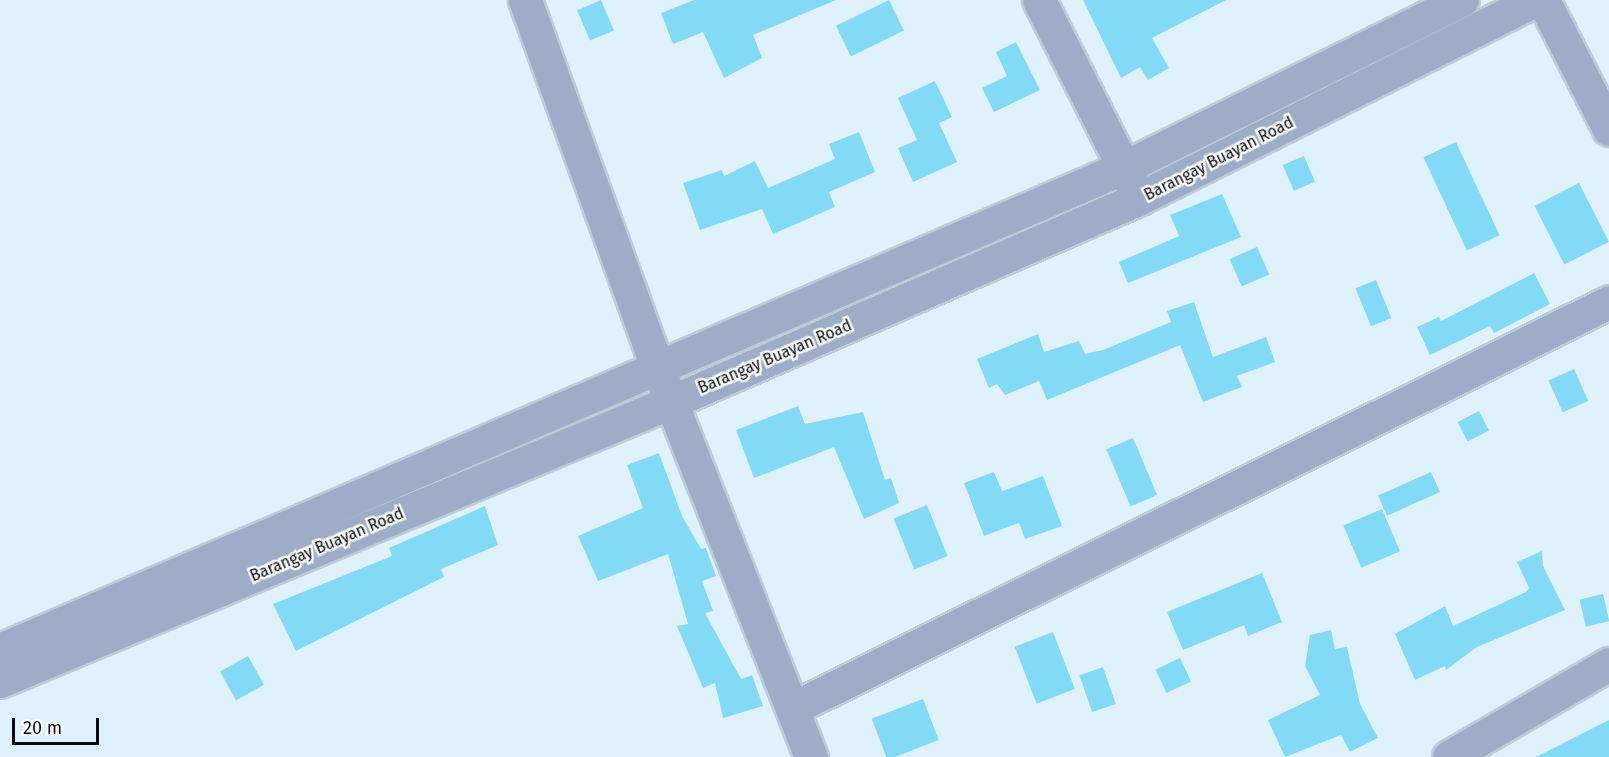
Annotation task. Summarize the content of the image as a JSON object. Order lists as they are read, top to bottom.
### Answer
{
  "streets": {
    "street": ["Barangay Buayan Road"]
  },
  "scale_bar": "20 m"
}
